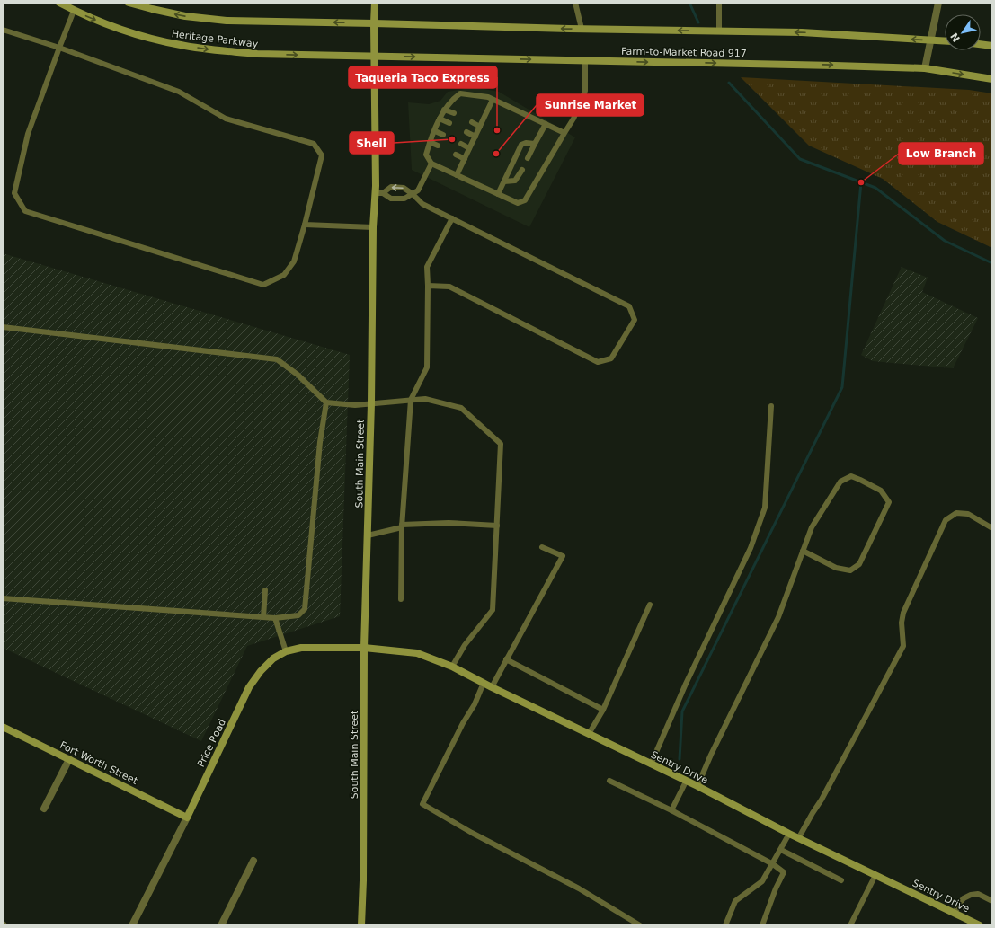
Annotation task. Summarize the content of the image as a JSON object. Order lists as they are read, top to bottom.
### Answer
{
  "streets": {
    "main road": [
      "Heritage Parkway",
      "Farm-to-Market Road 917",
      "South Main Street",
      "Price Road",
      "Fort Worth Street",
      "Sentry Drive"
    ]
  },
  "crossings": [
    ["Heritage Parkway", "Farm-to-Market Road 917"],
    ["Heritage Parkway", "South Main Street"],
    ["Farm-to-Market Road 917", "South Main Street"],
    ["South Main Street", "Price Road"],
    ["South Main Street", "Sentry Drive"],
    ["Price Road", "Fort Worth Street"],
    ["Price Road", "Sentry Drive"]
  ],
  "places": [
    "Taqueria Taco Express",
    "Shell",
    "Sunrise Market",
    "Low Branch"
  ],
  "north": "bottom left"
}
